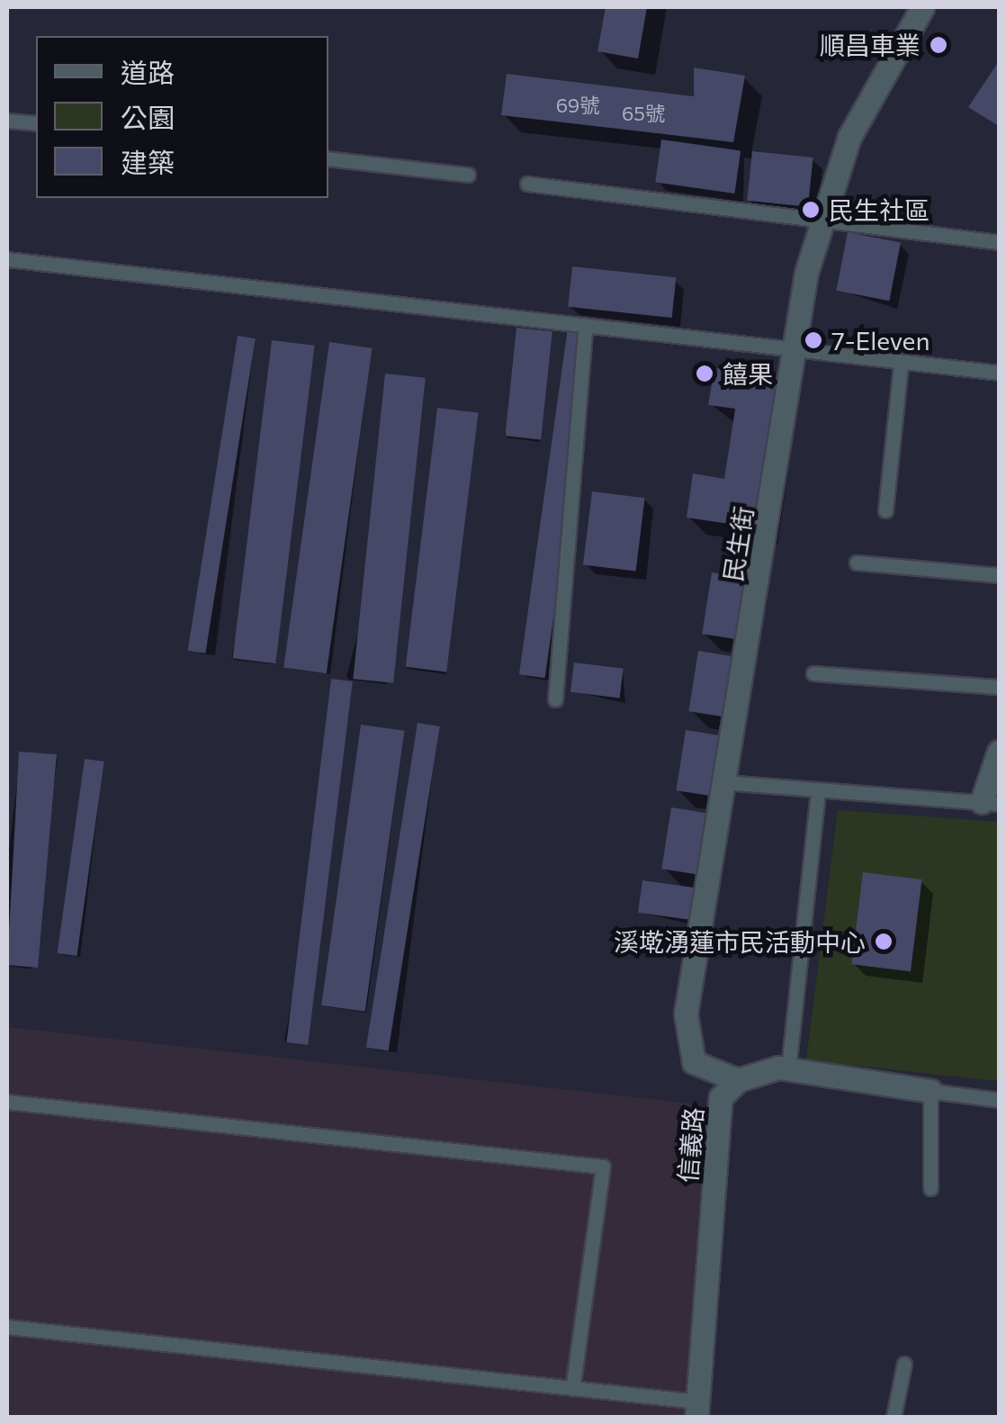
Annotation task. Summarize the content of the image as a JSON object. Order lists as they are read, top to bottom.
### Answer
{
  "streets": {
    "street": ["民生街", "信義路"]
  },
  "crossings": [
    ["民生街", "信義路"]
  ],
  "places": [
    "順昌車業",
    "民生社區",
    "7-Eleven",
    "饎果",
    "溪墘湧蓮市民活動中心"
  ],
  "house_numbers": ["69號", "65號"],
  "legend": ["道路", "公園", "建築"]
}
